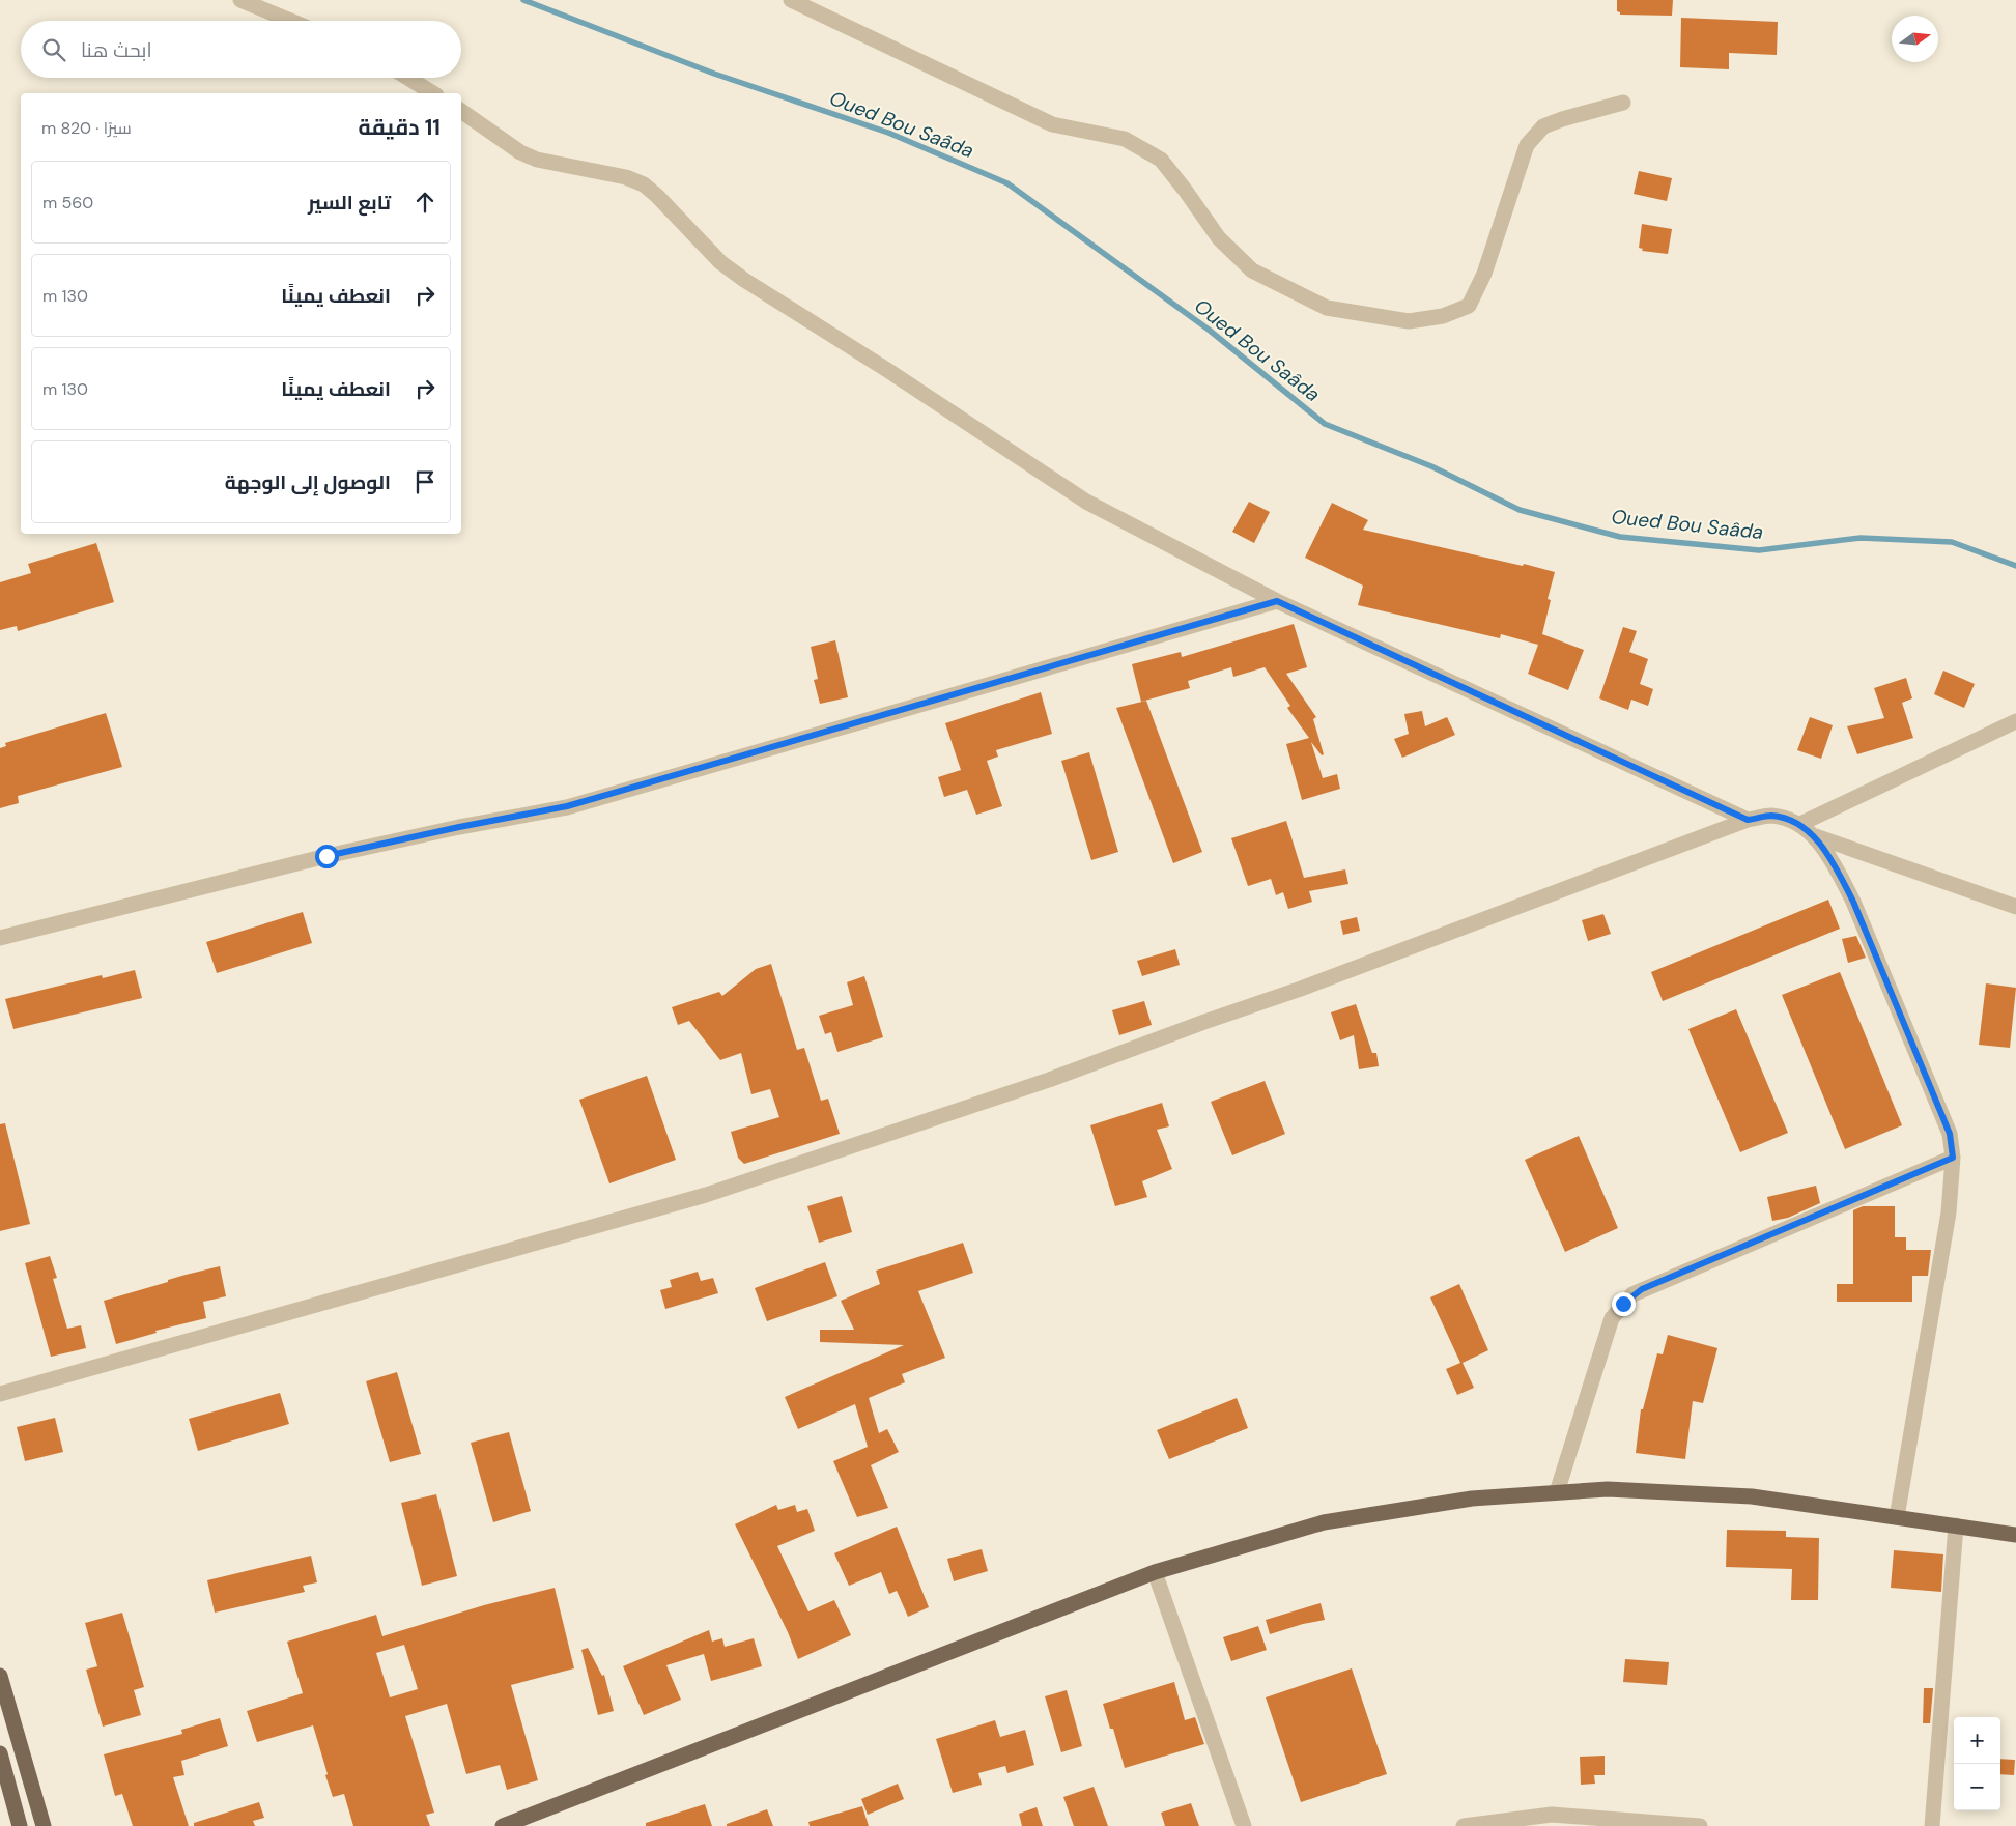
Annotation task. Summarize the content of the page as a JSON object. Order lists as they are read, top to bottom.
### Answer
{
  "water": ["Oued Bou Saâda"],
  "north": "right",
  "page": {
    "search": "ابحث هنا",
    "heading": ["11 دقيقة", "سيرًا · 820 m"],
    "list": [
      ["تابع السير", "560 m"],
      ["انعطف يمينًا", "130 m"],
      ["انعطف يمينًا", "130 m"],
      "الوصول إلى الوجهة"
    ],
    "map_buttons": ["+", "−"]
  }
}
